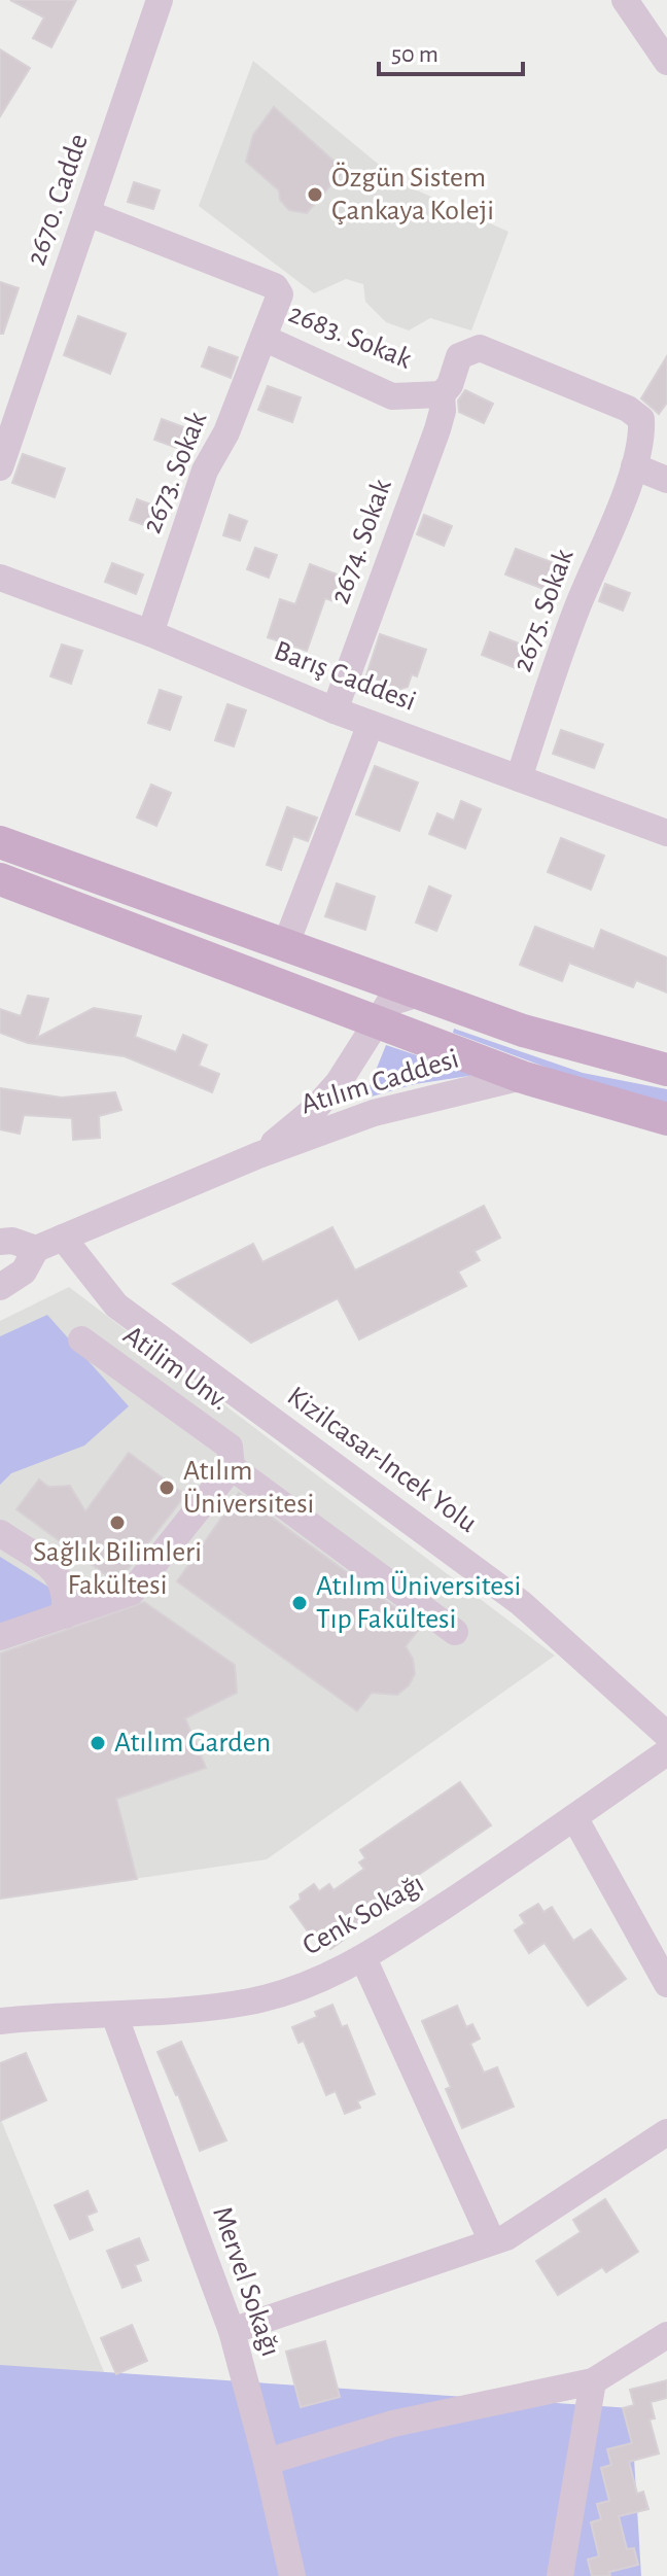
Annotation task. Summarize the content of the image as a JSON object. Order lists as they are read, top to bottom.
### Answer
{
  "streets": {
    "street": [
      "2670. Cadde",
      "2683. Sokak",
      "2673. Sokak",
      "2674. Sokak",
      "2675. Sokak",
      "Barış Caddesi",
      "Atılım Caddesi",
      "Atilim Unv.",
      "Kizilcasar-Incek Yolu",
      "Cenk Sokağı",
      "Mervel Sokağı"
    ]
  },
  "crossings": [
    ["2670. Cadde", "2683. Sokak"],
    ["2683. Sokak", "2673. Sokak"],
    ["2683. Sokak", "2674. Sokak"],
    ["2683. Sokak", "2675. Sokak"],
    ["2673. Sokak", "Barış Caddesi"],
    ["2674. Sokak", "Barış Caddesi"],
    ["2675. Sokak", "Barış Caddesi"],
    ["Atılım Caddesi", "Kizilcasar-Incek Yolu"],
    ["Cenk Sokağı", "Mervel Sokağı"]
  ],
  "places": [
    "Özgün Sistem Çankaya Koleji",
    "Atılım Üniversitesi",
    "Sağlık Bilimleri Fakültesi",
    "Atılım Üniversitesi Tıp Fakültesi",
    "Atılım Garden"
  ],
  "scale_bar": "50 m"
}
